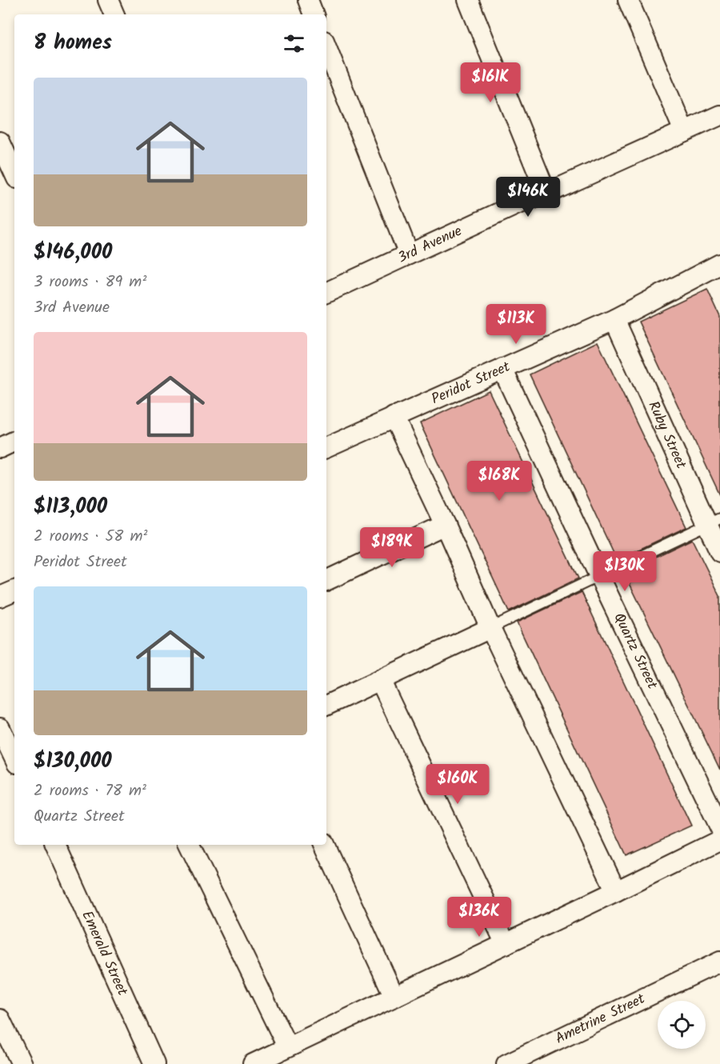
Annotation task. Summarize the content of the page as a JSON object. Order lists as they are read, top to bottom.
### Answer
{
  "streets": {
    "street": [
      "3rd Avenue",
      "Peridot Street",
      "Ruby Street",
      "Quartz Street",
      "Emerald Street",
      "Ametrine Street"
    ]
  },
  "crossings": [
    ["Peridot Street", "Ruby Street"],
    ["Peridot Street", "Quartz Street"]
  ],
  "page": {
    "heading": "8 homes",
    "price": [
      "$161K",
      "$146K",
      "$113K",
      "$168K",
      "$189K",
      "$130K",
      "$160K",
      "$136K"
    ],
    "list": [
      {
        "name": "$146,000",
        "note": "3 rooms · 89 m² · 3rd Avenue"
      },
      {
        "name": "$113,000",
        "note": "2 rooms · 58 m² · Peridot Street"
      },
      {
        "name": "$130,000",
        "note": "2 rooms · 78 m² · Quartz Street"
      }
    ]
  }
}
